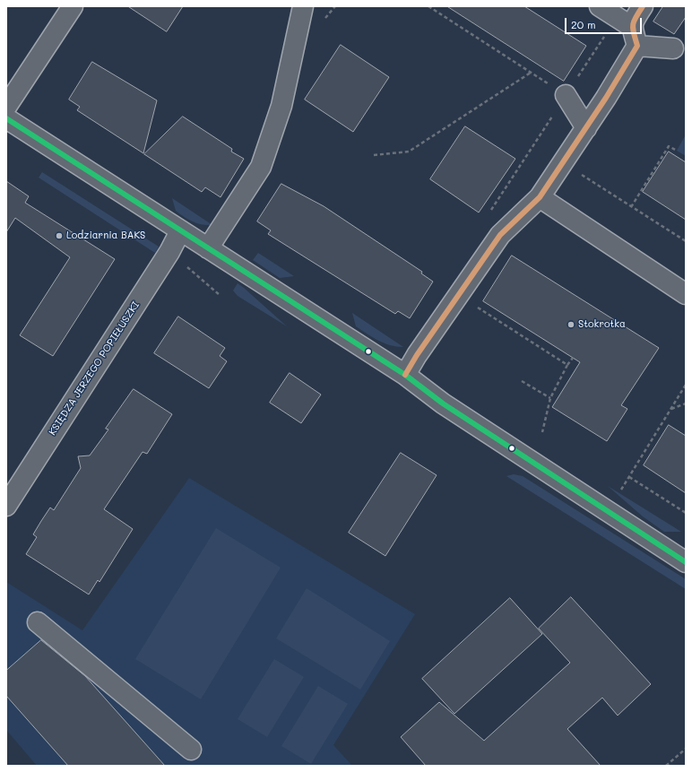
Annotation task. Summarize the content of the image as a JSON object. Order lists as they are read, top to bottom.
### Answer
{
  "streets": {
    "street": ["KSIĘDZA JERZEGO POPIEŁUSZKI"]
  },
  "places": ["Lodziarnia BAKS", "Stokrotka"],
  "scale_bar": "20 m"
}
